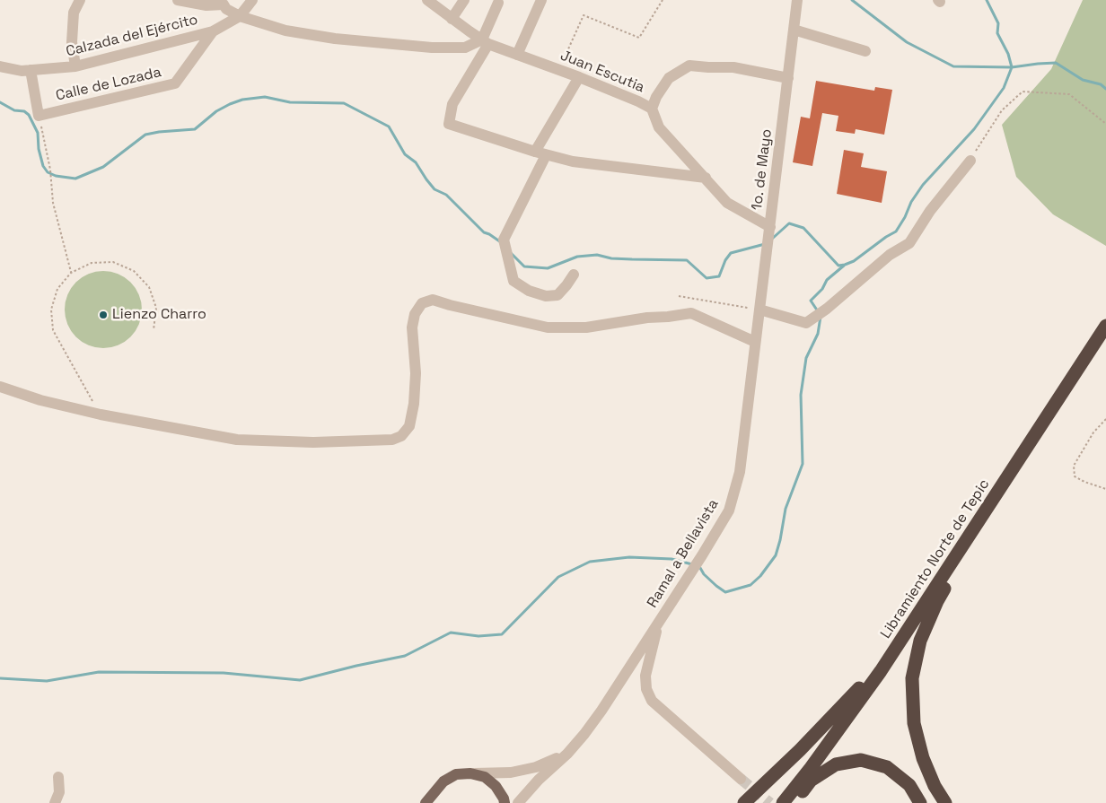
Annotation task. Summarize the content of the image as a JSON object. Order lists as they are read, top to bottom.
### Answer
{
  "streets": {
    "highway": ["Libramiento Norte de Tepic"],
    "street": [
      "Calzada del Ejército",
      "Juan Escutia",
      "Calle de Lozada",
      "1o. de Mayo",
      "Ramal a Bellavista"
    ]
  },
  "crossings": [
    ["Calzada del Ejército", "Juan Escutia"],
    ["Calzada del Ejército", "Calle de Lozada"],
    ["Juan Escutia", "1o. de Mayo"],
    ["1o. de Mayo", "Ramal a Bellavista"]
  ],
  "places": ["Lienzo Charro"]
}
